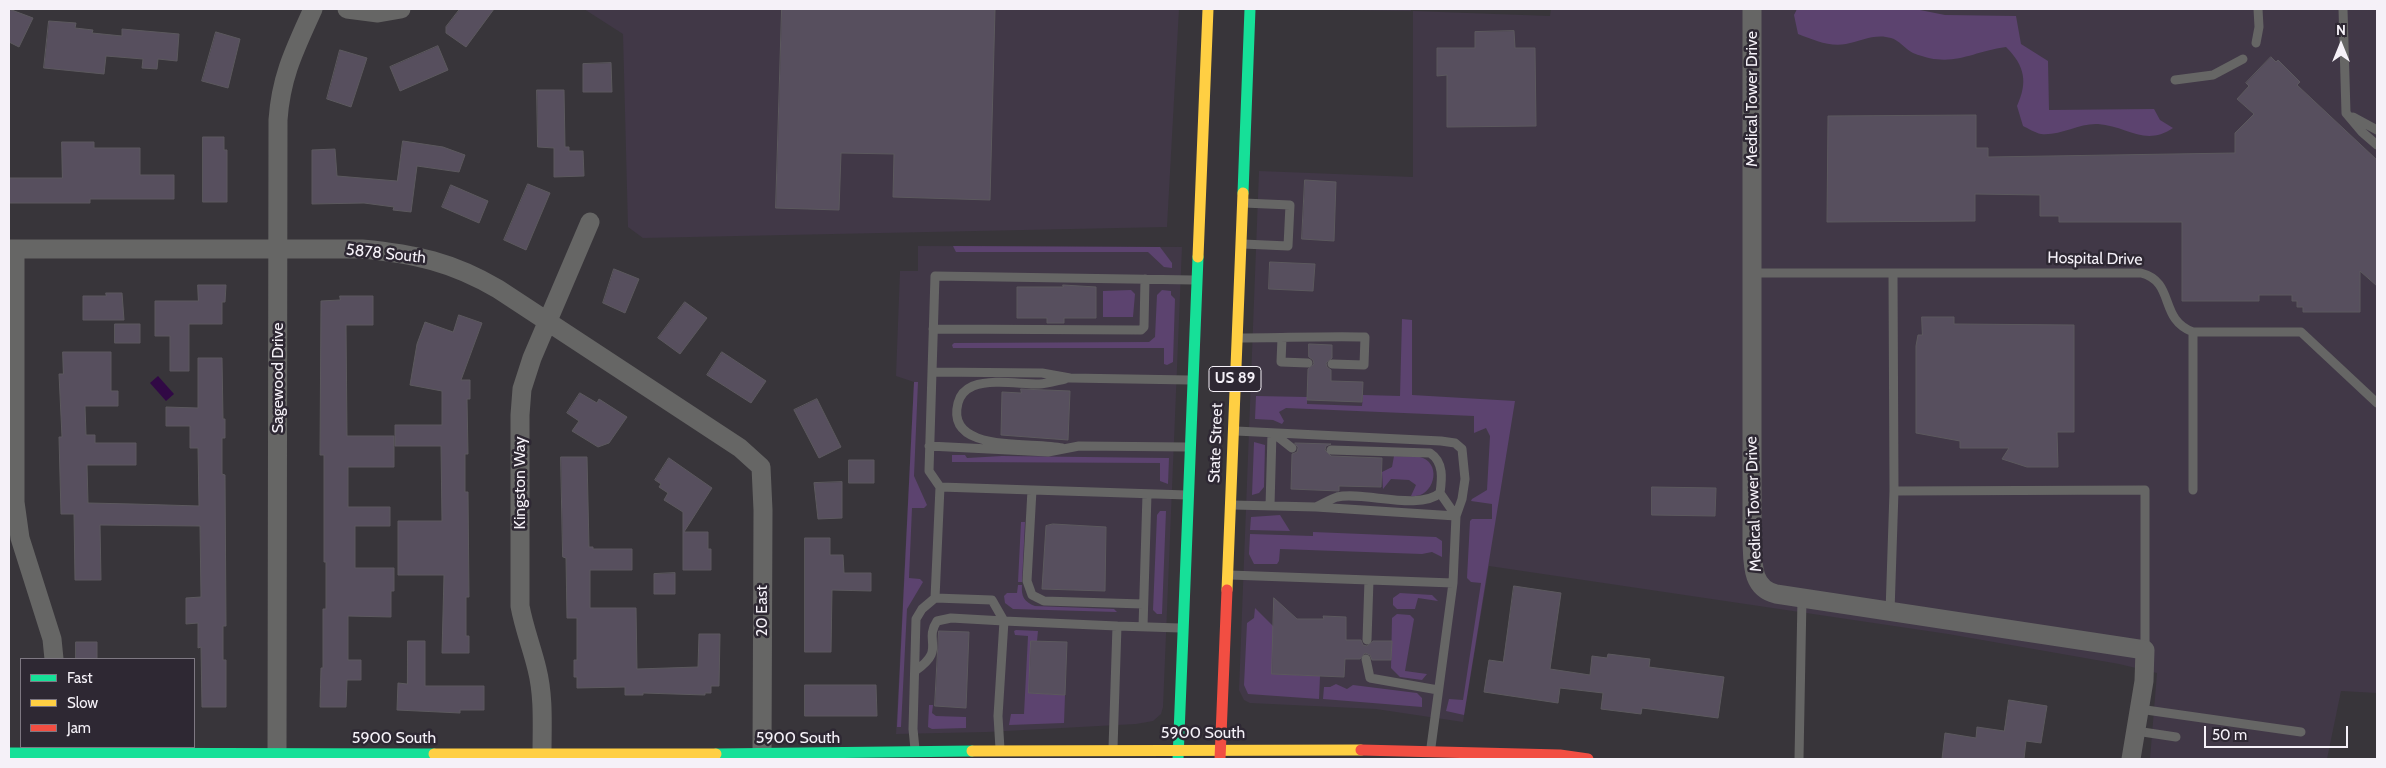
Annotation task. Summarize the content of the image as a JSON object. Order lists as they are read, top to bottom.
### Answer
{
  "streets": {
    "main road": ["US 89", "State Street", "5900 South"],
    "street": [
      "Medical Tower Drive",
      "5878 South",
      "Sagewood Drive",
      "Kingston Way",
      "20 East"
    ],
    "lane": ["Hospital Drive"]
  },
  "crossings": [
    ["Medical Tower Drive", "Hospital Drive"],
    ["5878 South", "Sagewood Drive"],
    ["5878 South", "Kingston Way"],
    ["5878 South", "20 East"],
    ["Sagewood Drive", "5900 South"],
    ["State Street", "5900 South"],
    ["Kingston Way", "5900 South"],
    ["20 East", "5900 South"]
  ],
  "legend": ["Fast", "Slow", "Jam"],
  "scale_bar": "50 m",
  "north": "top"
}
